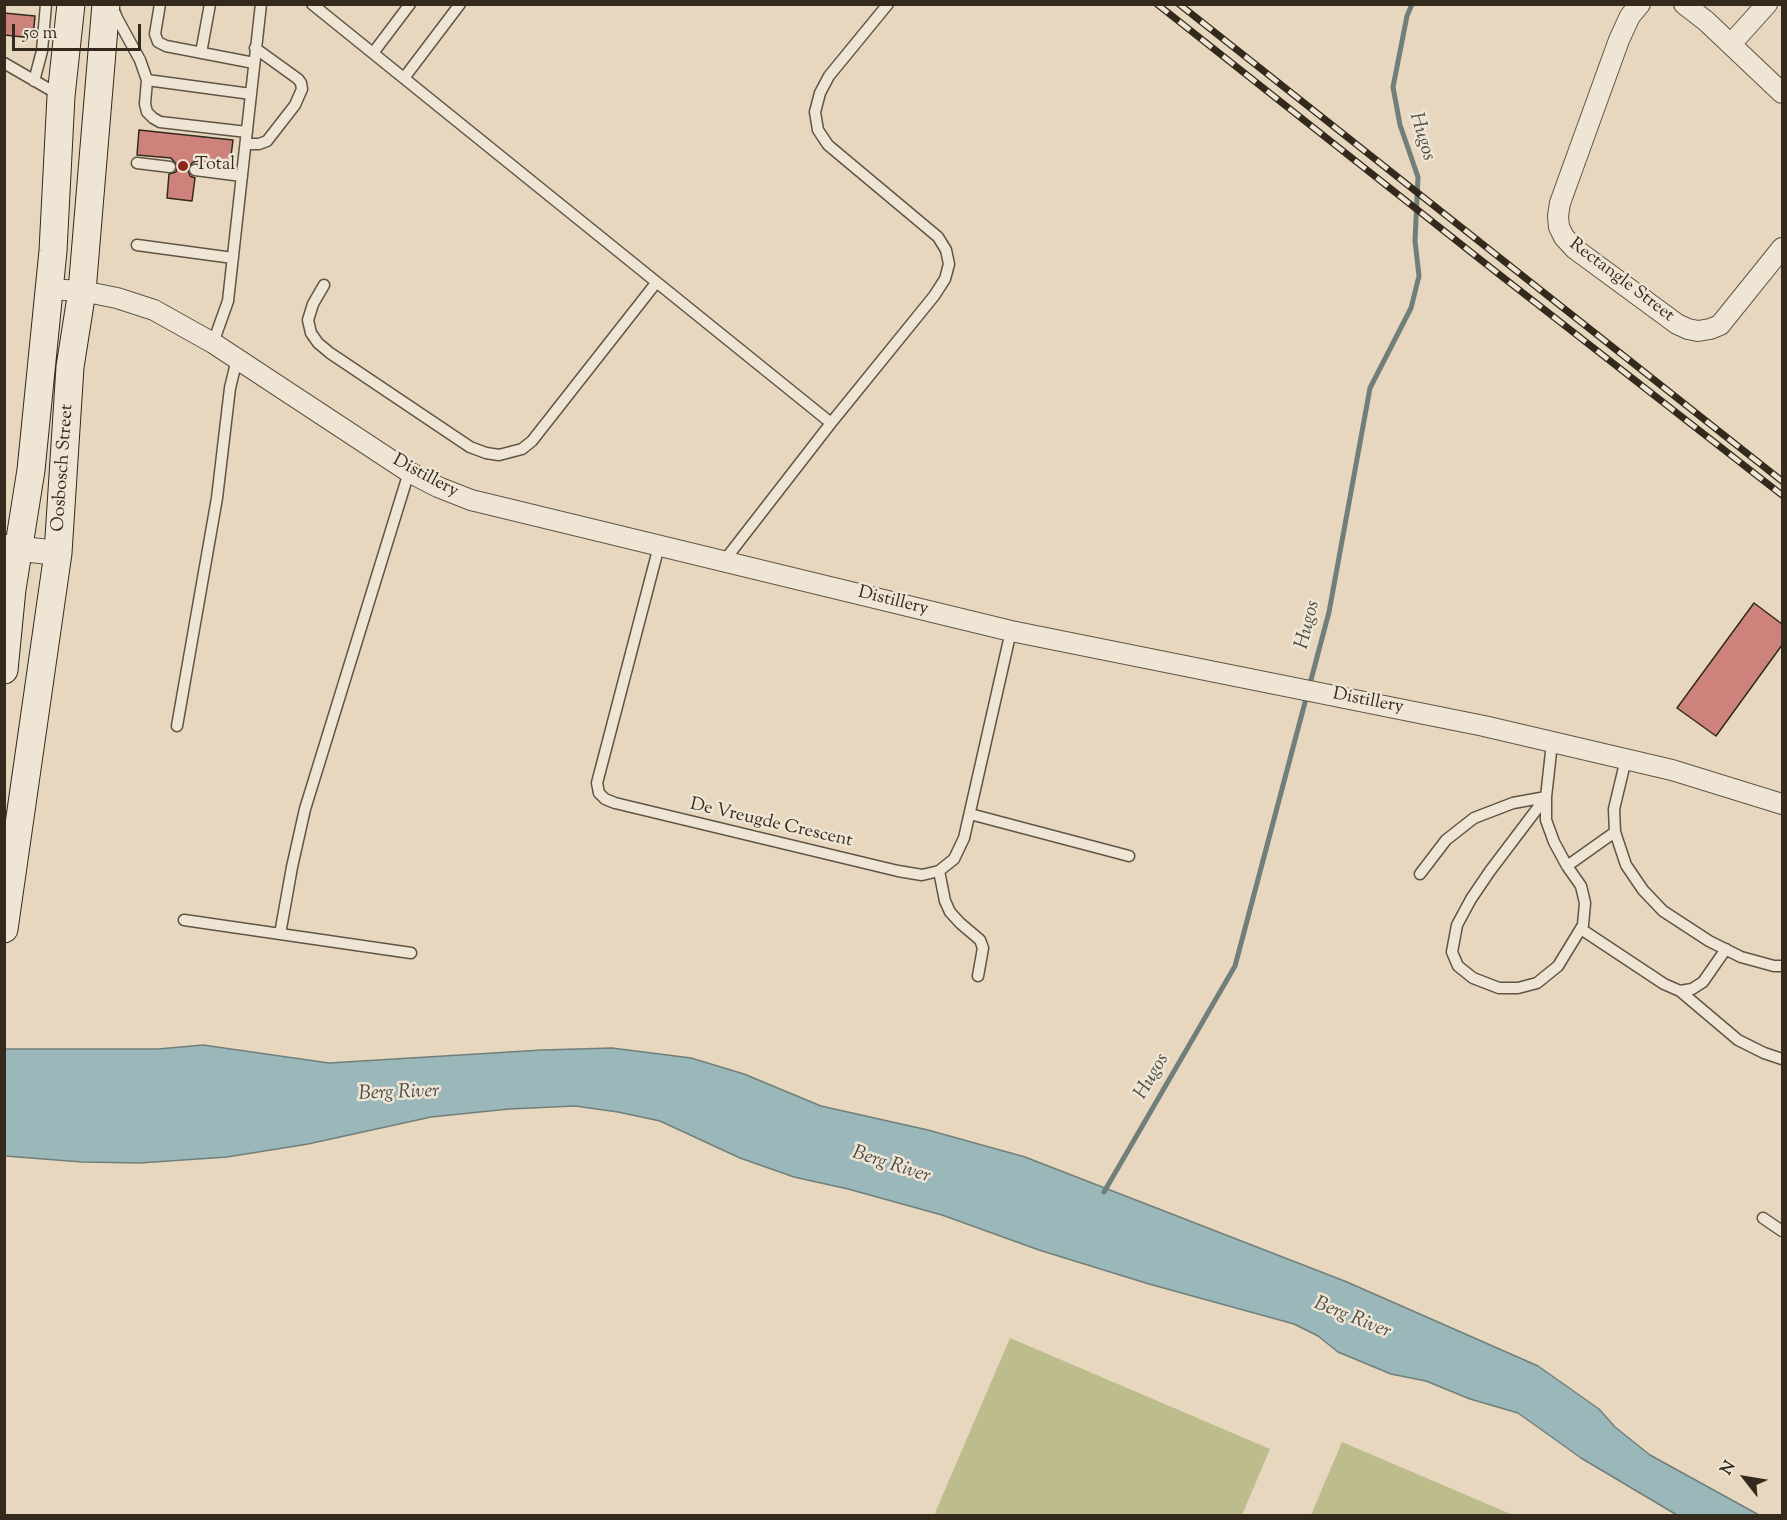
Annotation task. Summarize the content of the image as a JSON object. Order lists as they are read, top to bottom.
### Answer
{
  "streets": {
    "main road": ["Oosbosch Street"],
    "street": ["Rectangle Street", "Distillery"],
    "lane": ["De Vreugde Crescent"]
  },
  "crossings": [
    ["Oosbosch Street", "Distillery"],
    ["Distillery", "De Vreugde Crescent"]
  ],
  "water": ["Hugos", "Berg River"],
  "places": ["Total"],
  "scale_bar": "50 m",
  "north": "top left"
}
